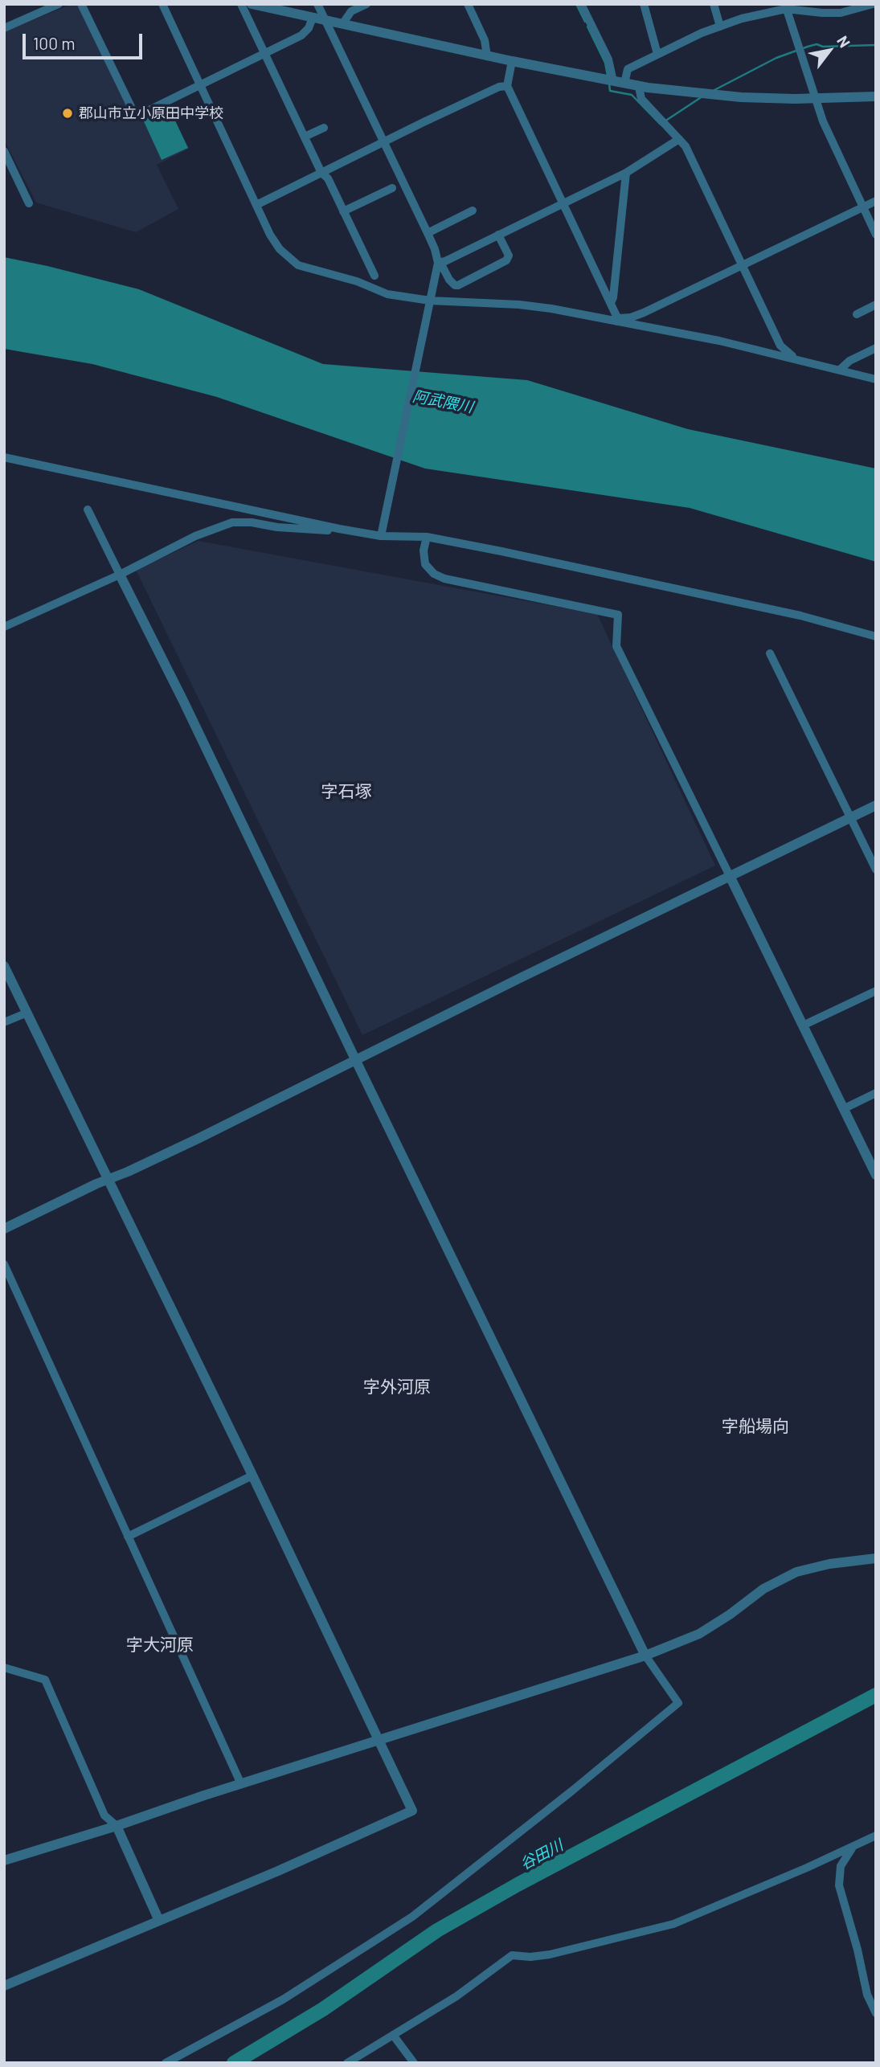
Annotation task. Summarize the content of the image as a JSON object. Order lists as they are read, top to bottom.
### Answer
{
  "districts": [
    "字石塚",
    "字外河原",
    "字船場向",
    "字大河原"
  ],
  "water": ["阿武隈川", "谷田川"],
  "places": ["郡山市立小原田中学校"],
  "scale_bar": "100 m",
  "north": "top right"
}
